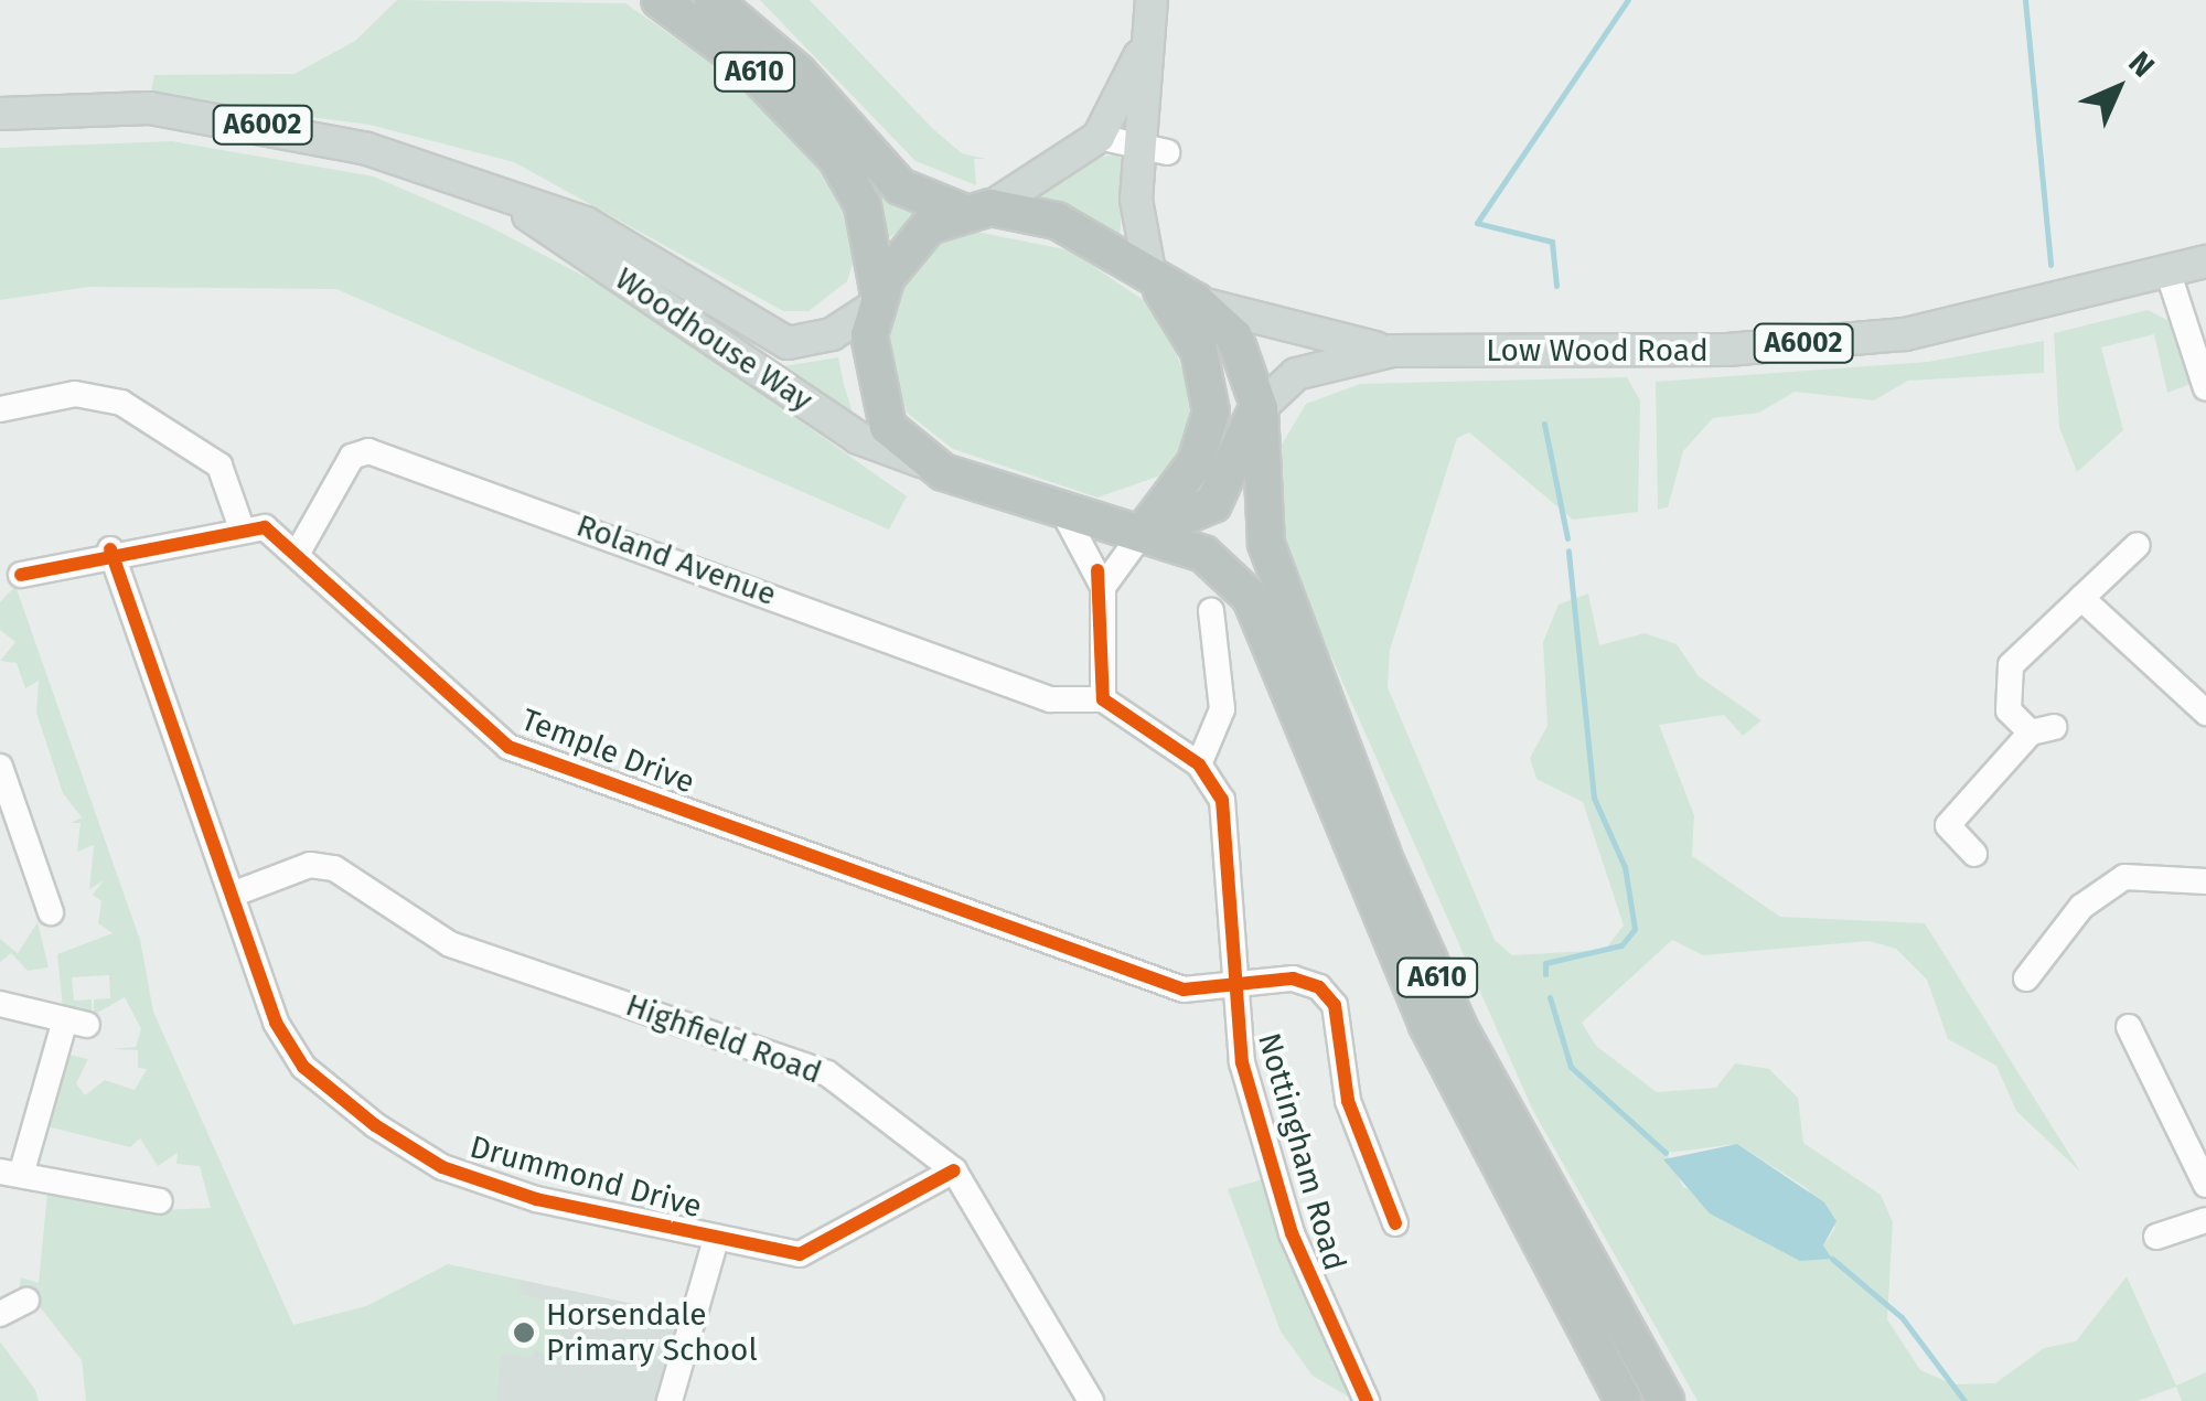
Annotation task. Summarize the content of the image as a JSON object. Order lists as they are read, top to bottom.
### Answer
{
  "streets": {
    "highway": ["A610"],
    "main road": ["A6002", "Woodhouse Way", "Low Wood Road"],
    "street": [
      "Roland Avenue",
      "Temple Drive",
      "Highfield Road",
      "Nottingham Road",
      "Drummond Drive"
    ]
  },
  "crossings": [
    ["A610", "A6002"],
    ["A610", "Woodhouse Way"],
    ["A610", "Low Wood Road"],
    ["A6002", "Low Wood Road"],
    ["Roland Avenue", "Temple Drive"],
    ["Roland Avenue", "Nottingham Road"],
    ["Temple Drive", "Nottingham Road"],
    ["Highfield Road", "Drummond Drive"]
  ],
  "places": ["Horsendale Primary School"],
  "north": "top right"
}
